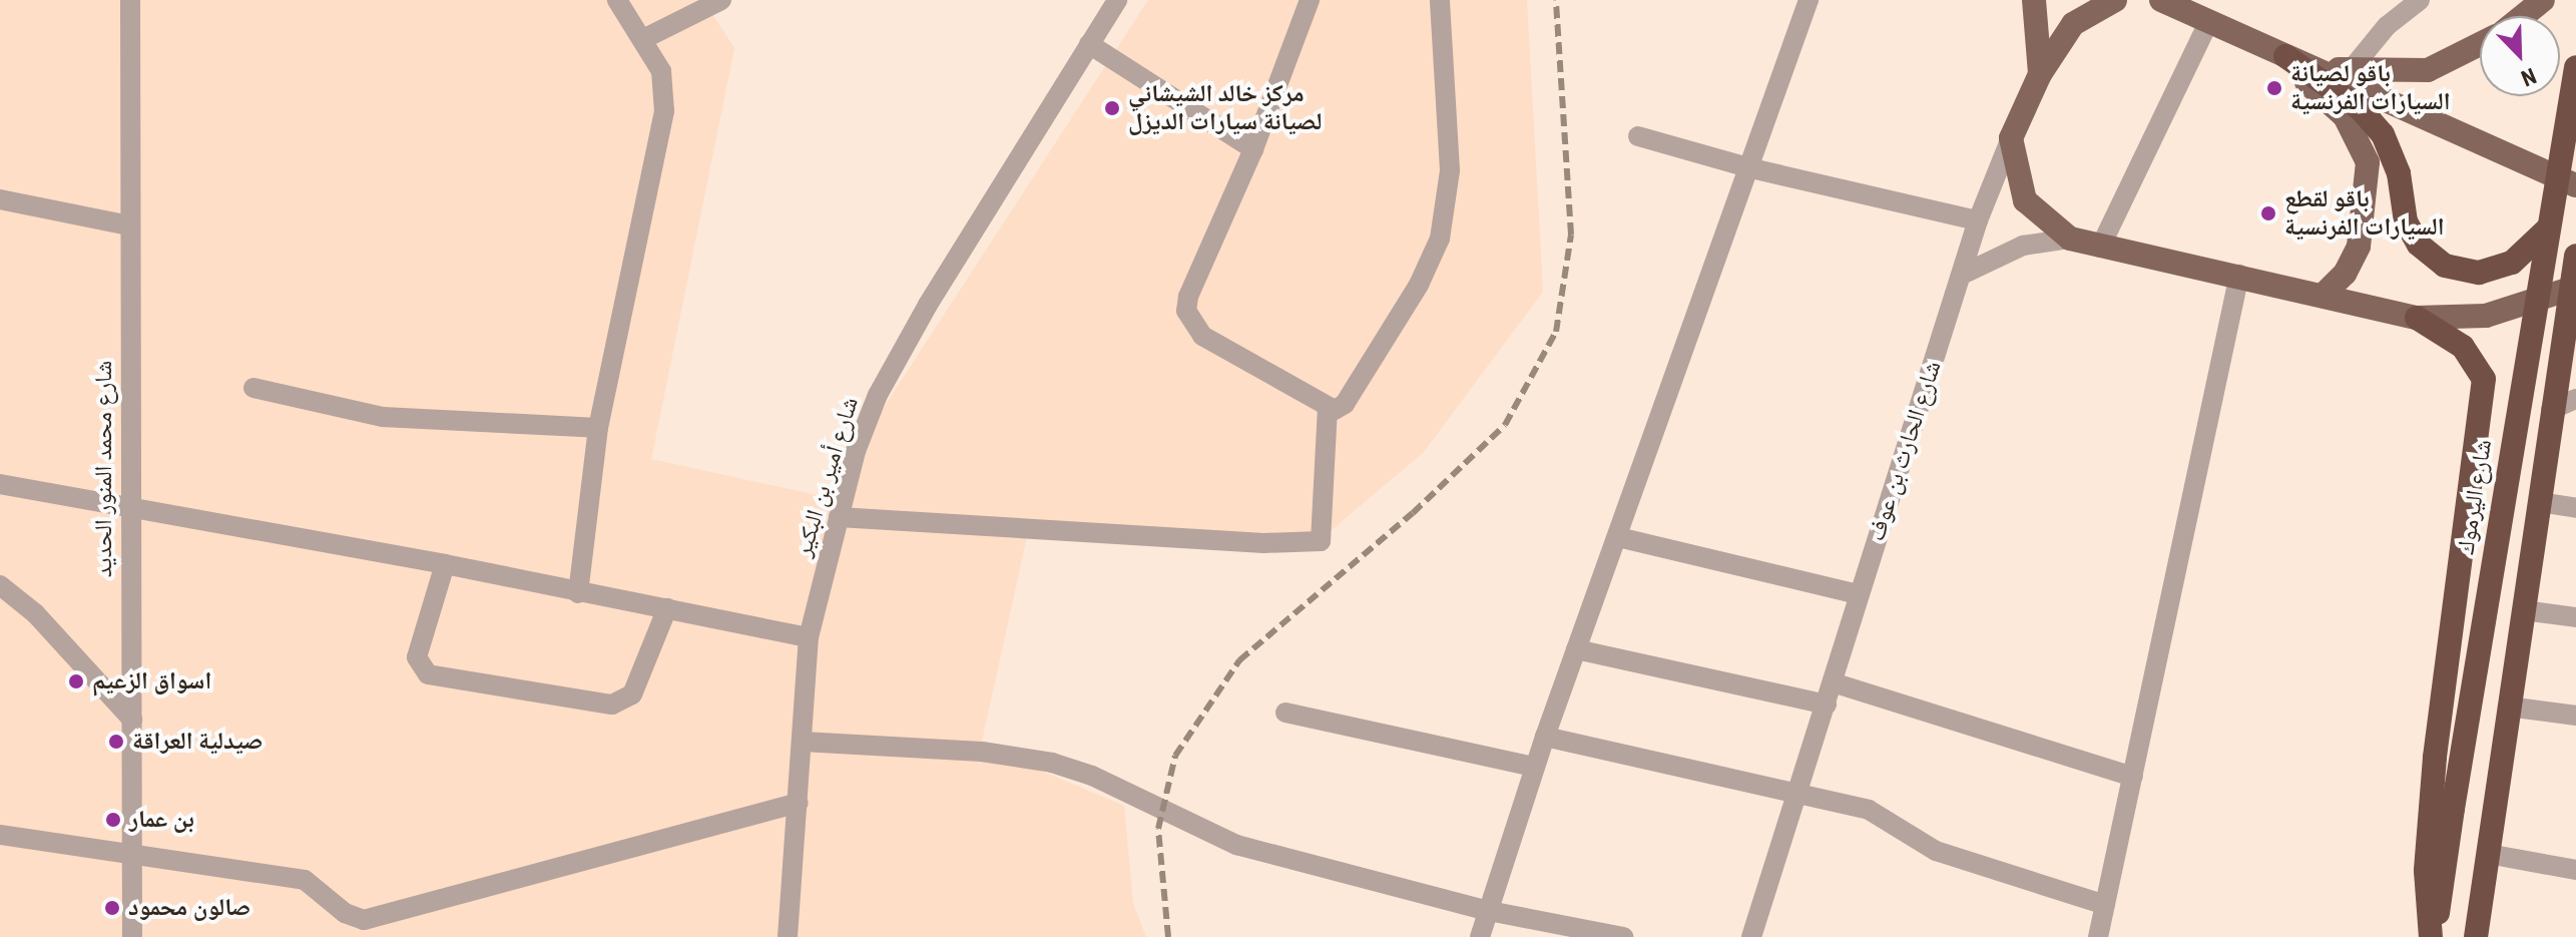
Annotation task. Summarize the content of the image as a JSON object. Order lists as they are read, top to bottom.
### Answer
{
  "streets": {
    "highway": ["شارع اليرموك"],
    "main road": ["شارع الحارث بن عوف"],
    "street": ["شارع محمد المنور الحديد", "شارع أمير بن البكير"]
  },
  "places": [
    "باقو لصيانة السيارات الفرنسية",
    "مركز خالد الشيشاني لصيانة سيارات الديزل",
    "باقو لقطع السيارات الفرنسية",
    "اسواق الزعيم",
    "صيدلية العراقة",
    "بن عمار",
    "صالون محمود"
  ],
  "north": "bottom right"
}
